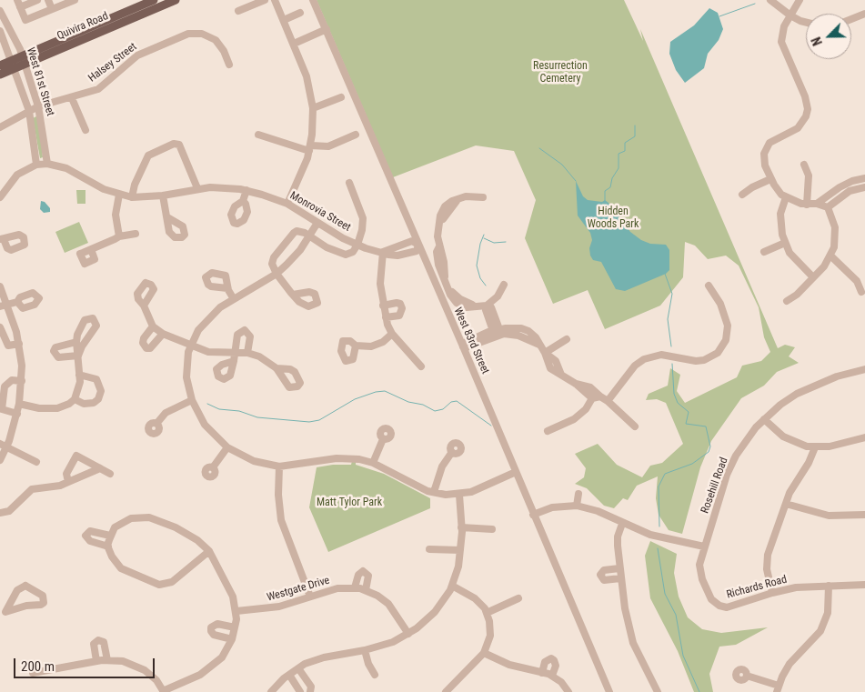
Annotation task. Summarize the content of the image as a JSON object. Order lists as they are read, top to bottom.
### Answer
{
  "streets": {
    "main road": ["Quivira Road"],
    "street": [
      "Halsey Street",
      "West 81st Street",
      "Monrovia Street",
      "West 83rd Street",
      "Rosehill Road",
      "Richards Road",
      "Westgate Drive"
    ]
  },
  "crossings": [
    ["Quivira Road", "West 81st Street"],
    ["Halsey Street", "West 81st Street"],
    ["West 81st Street", "Monrovia Street"],
    ["Monrovia Street", "West 83rd Street"],
    ["Rosehill Road", "Richards Road"]
  ],
  "parks": ["Resurrection Cemetery", "Hidden Woods Park", "Matt Tylor Park"],
  "scale_bar": "200 m",
  "north": "bottom left"
}
